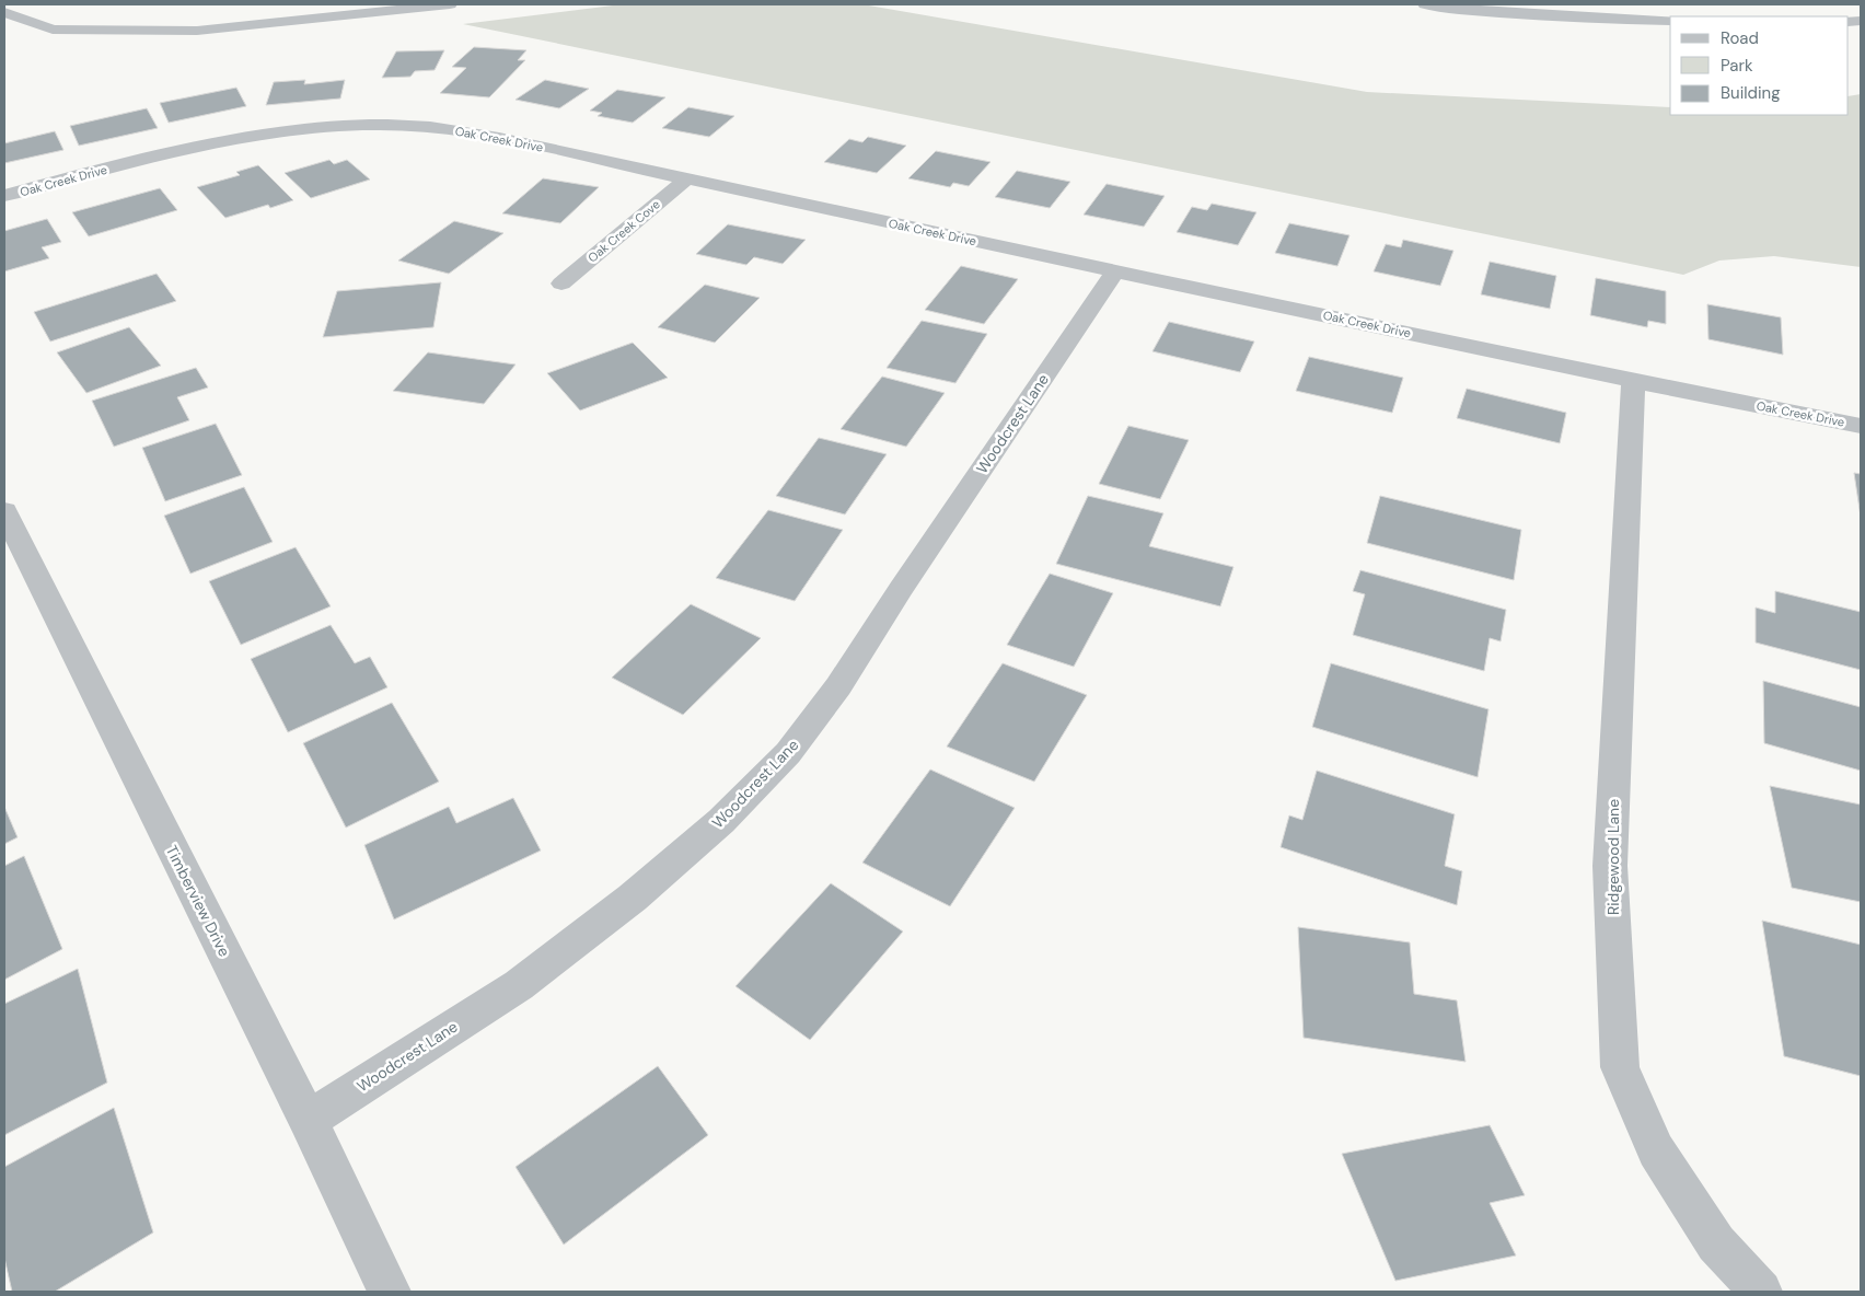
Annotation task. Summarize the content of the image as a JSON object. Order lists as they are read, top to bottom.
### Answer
{
  "streets": {
    "street": [
      "Oak Creek Drive",
      "Oak Creek Cove",
      "Woodcrest Lane",
      "Ridgewood Lane",
      "Timberview Drive"
    ]
  },
  "crossings": [
    ["Oak Creek Drive", "Oak Creek Cove"],
    ["Oak Creek Drive", "Woodcrest Lane"],
    ["Oak Creek Drive", "Ridgewood Lane"],
    ["Woodcrest Lane", "Timberview Drive"]
  ],
  "legend": ["Road", "Park", "Building"]
}
